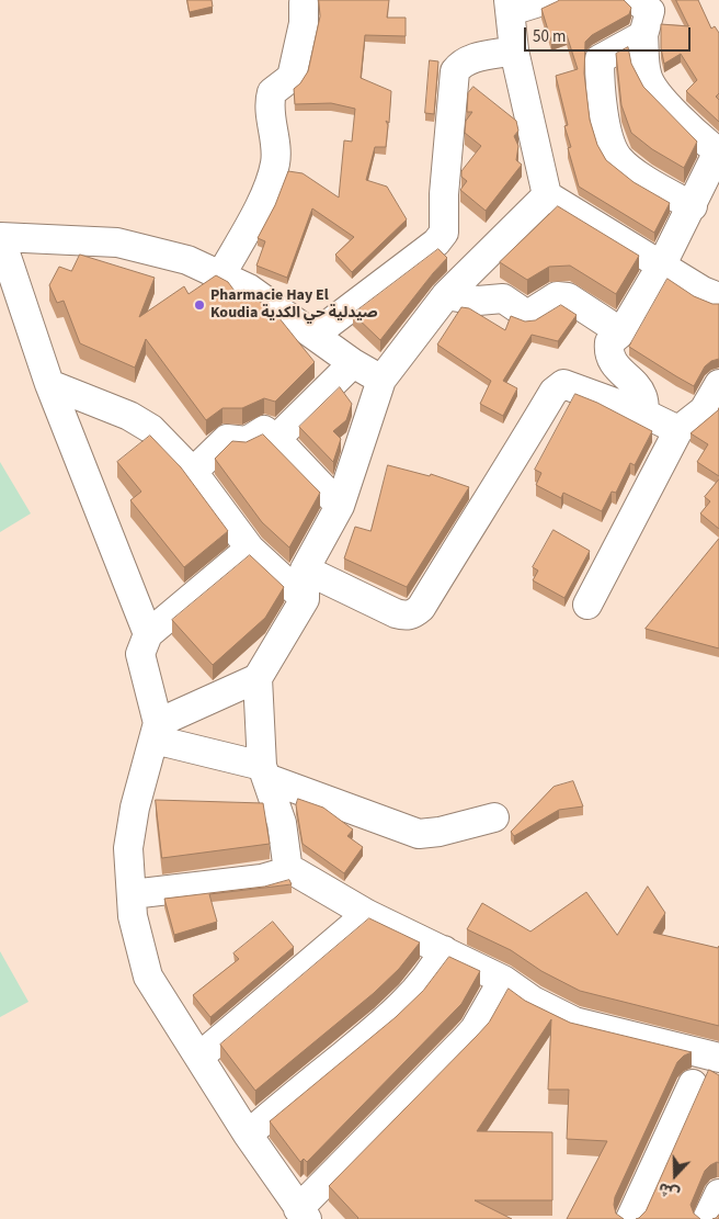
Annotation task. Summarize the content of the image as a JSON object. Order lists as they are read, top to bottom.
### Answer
{
  "places": ["Pharmacie Hay El Koudia صيدلية حي الكدية"],
  "scale_bar": "50 m",
  "north": "bottom"
}
